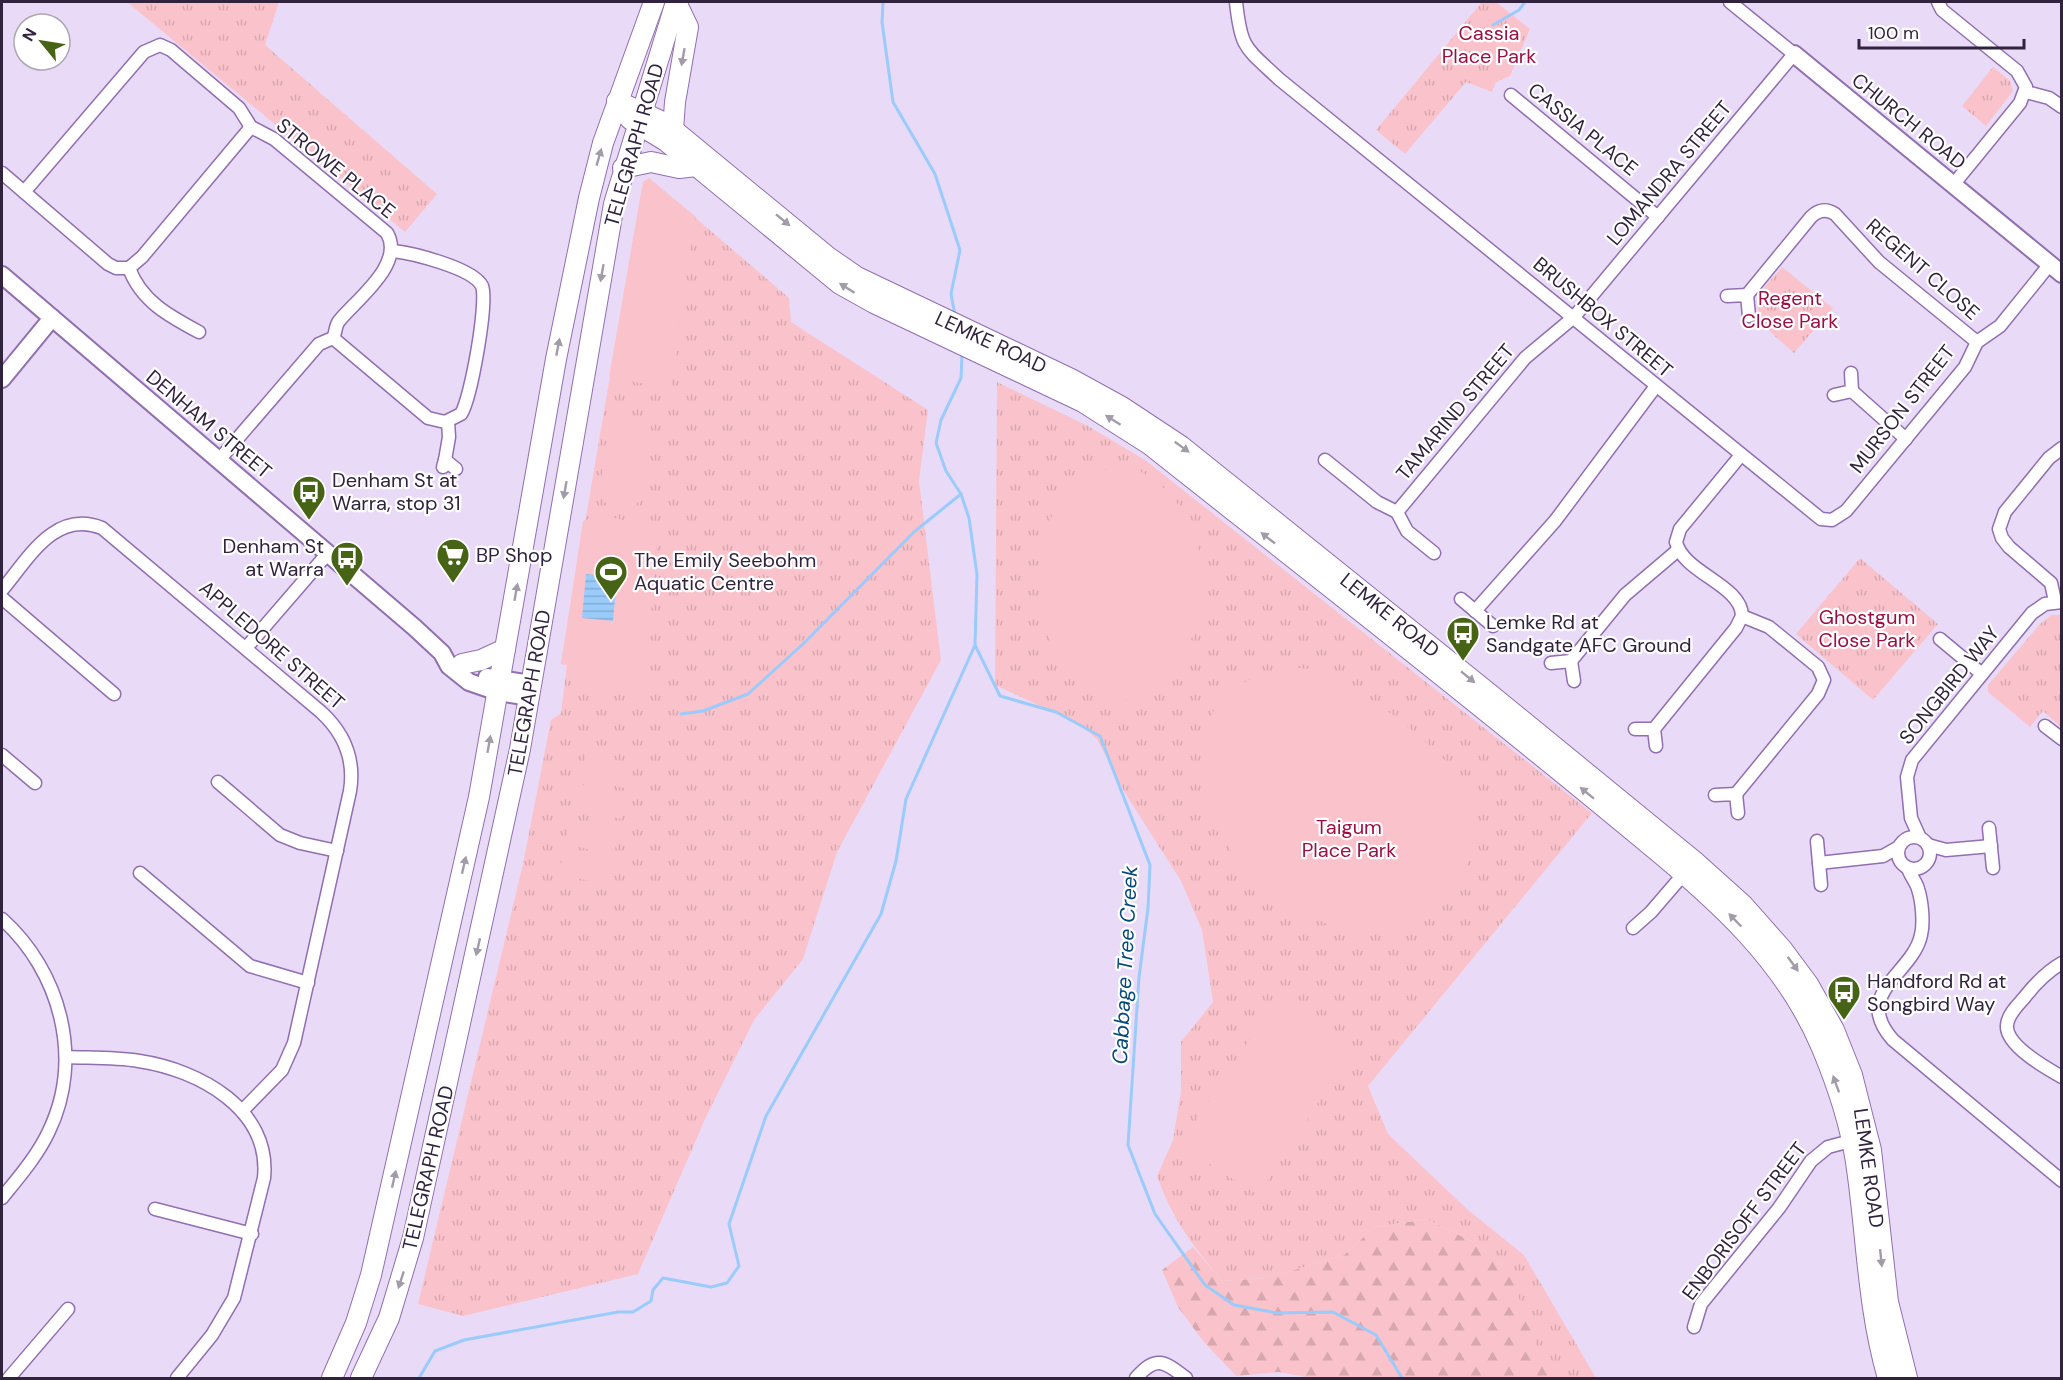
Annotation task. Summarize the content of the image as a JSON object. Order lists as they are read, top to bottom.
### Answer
{
  "streets": {
    "main road": ["TELEGRAPH ROAD", "LEMKE ROAD"],
    "street": [
      "CHURCH ROAD",
      "CASSIA PLACE",
      "STROWE PLACE",
      "LOMANDRA STREET",
      "REGENT CLOSE",
      "BRUSHBOX STREET",
      "MURSON STREET",
      "TAMARIND STREET",
      "DENHAM STREET",
      "APPLEDORE STREET",
      "SONGBIRD WAY",
      "ENBORISOFF STREET"
    ]
  },
  "crossings": [
    ["CHURCH ROAD", "LOMANDRA STREET"],
    ["CHURCH ROAD", "MURSON STREET"],
    ["CASSIA PLACE", "LOMANDRA STREET"],
    ["TELEGRAPH ROAD", "LEMKE ROAD"],
    ["TELEGRAPH ROAD", "DENHAM STREET"],
    ["STROWE PLACE", "DENHAM STREET"],
    ["LOMANDRA STREET", "BRUSHBOX STREET"],
    ["LOMANDRA STREET", "TAMARIND STREET"],
    ["REGENT CLOSE", "MURSON STREET"],
    ["BRUSHBOX STREET", "MURSON STREET"],
    ["BRUSHBOX STREET", "TAMARIND STREET"],
    ["LEMKE ROAD", "ENBORISOFF STREET"]
  ],
  "water": ["Cabbage Tree Creek"],
  "parks": [
    "Cassia Place Park",
    "Regent Close Park",
    "Ghostgum Close Park",
    "Taigum Place Park"
  ],
  "places": {
    "bus stop": [
      "Denham St at Warra, stop 31",
      "Denham St at Warra",
      "Lemke Rd at Sandgate AFC Ground",
      "Handford Rd at Songbird Way"
    ],
    "supermarket": ["BP Shop"],
    "sports": ["The Emily Seebohm Aquatic Centre"]
  },
  "scale_bar": "100 m",
  "north": "top left"
}
